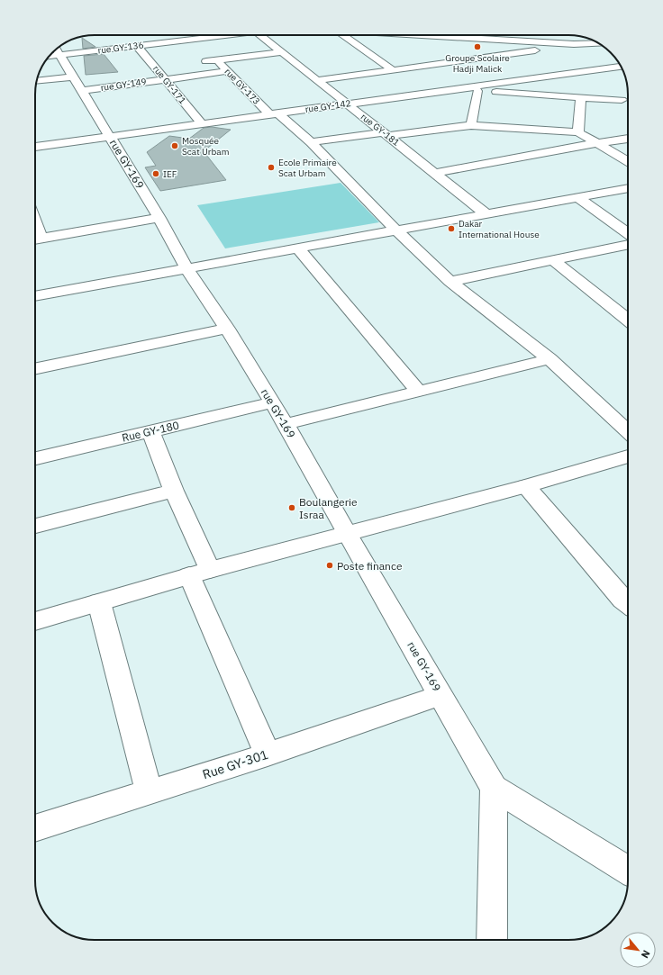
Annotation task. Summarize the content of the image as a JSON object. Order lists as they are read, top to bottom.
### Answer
{
  "streets": {
    "street": [
      "rue GY-136",
      "rue GY-149",
      "rue GY-171",
      "rue GY-173",
      "rue GY-142",
      "rue GY-181",
      "rue GY-169",
      "Rue GY-180",
      "Rue GY-301"
    ]
  },
  "crossings": [
    ["rue GY-136", "rue GY-171"],
    ["rue GY-136", "rue GY-169"],
    ["rue GY-149", "rue GY-171"],
    ["rue GY-149", "rue GY-173"],
    ["rue GY-149", "rue GY-169"],
    ["rue GY-171", "rue GY-142"],
    ["rue GY-173", "rue GY-142"],
    ["rue GY-142", "rue GY-181"],
    ["rue GY-142", "rue GY-169"],
    ["rue GY-169", "Rue GY-180"],
    ["rue GY-169", "Rue GY-301"]
  ],
  "places": [
    "Groupe Scolaire Hadji Malick",
    "Mosquée Scat Urbam",
    "Ecole Primaire Scat Urbam",
    "IEF",
    "Dakar International House",
    "Boulangerie Israa",
    "Poste finance"
  ],
  "north": "bottom right"
}
